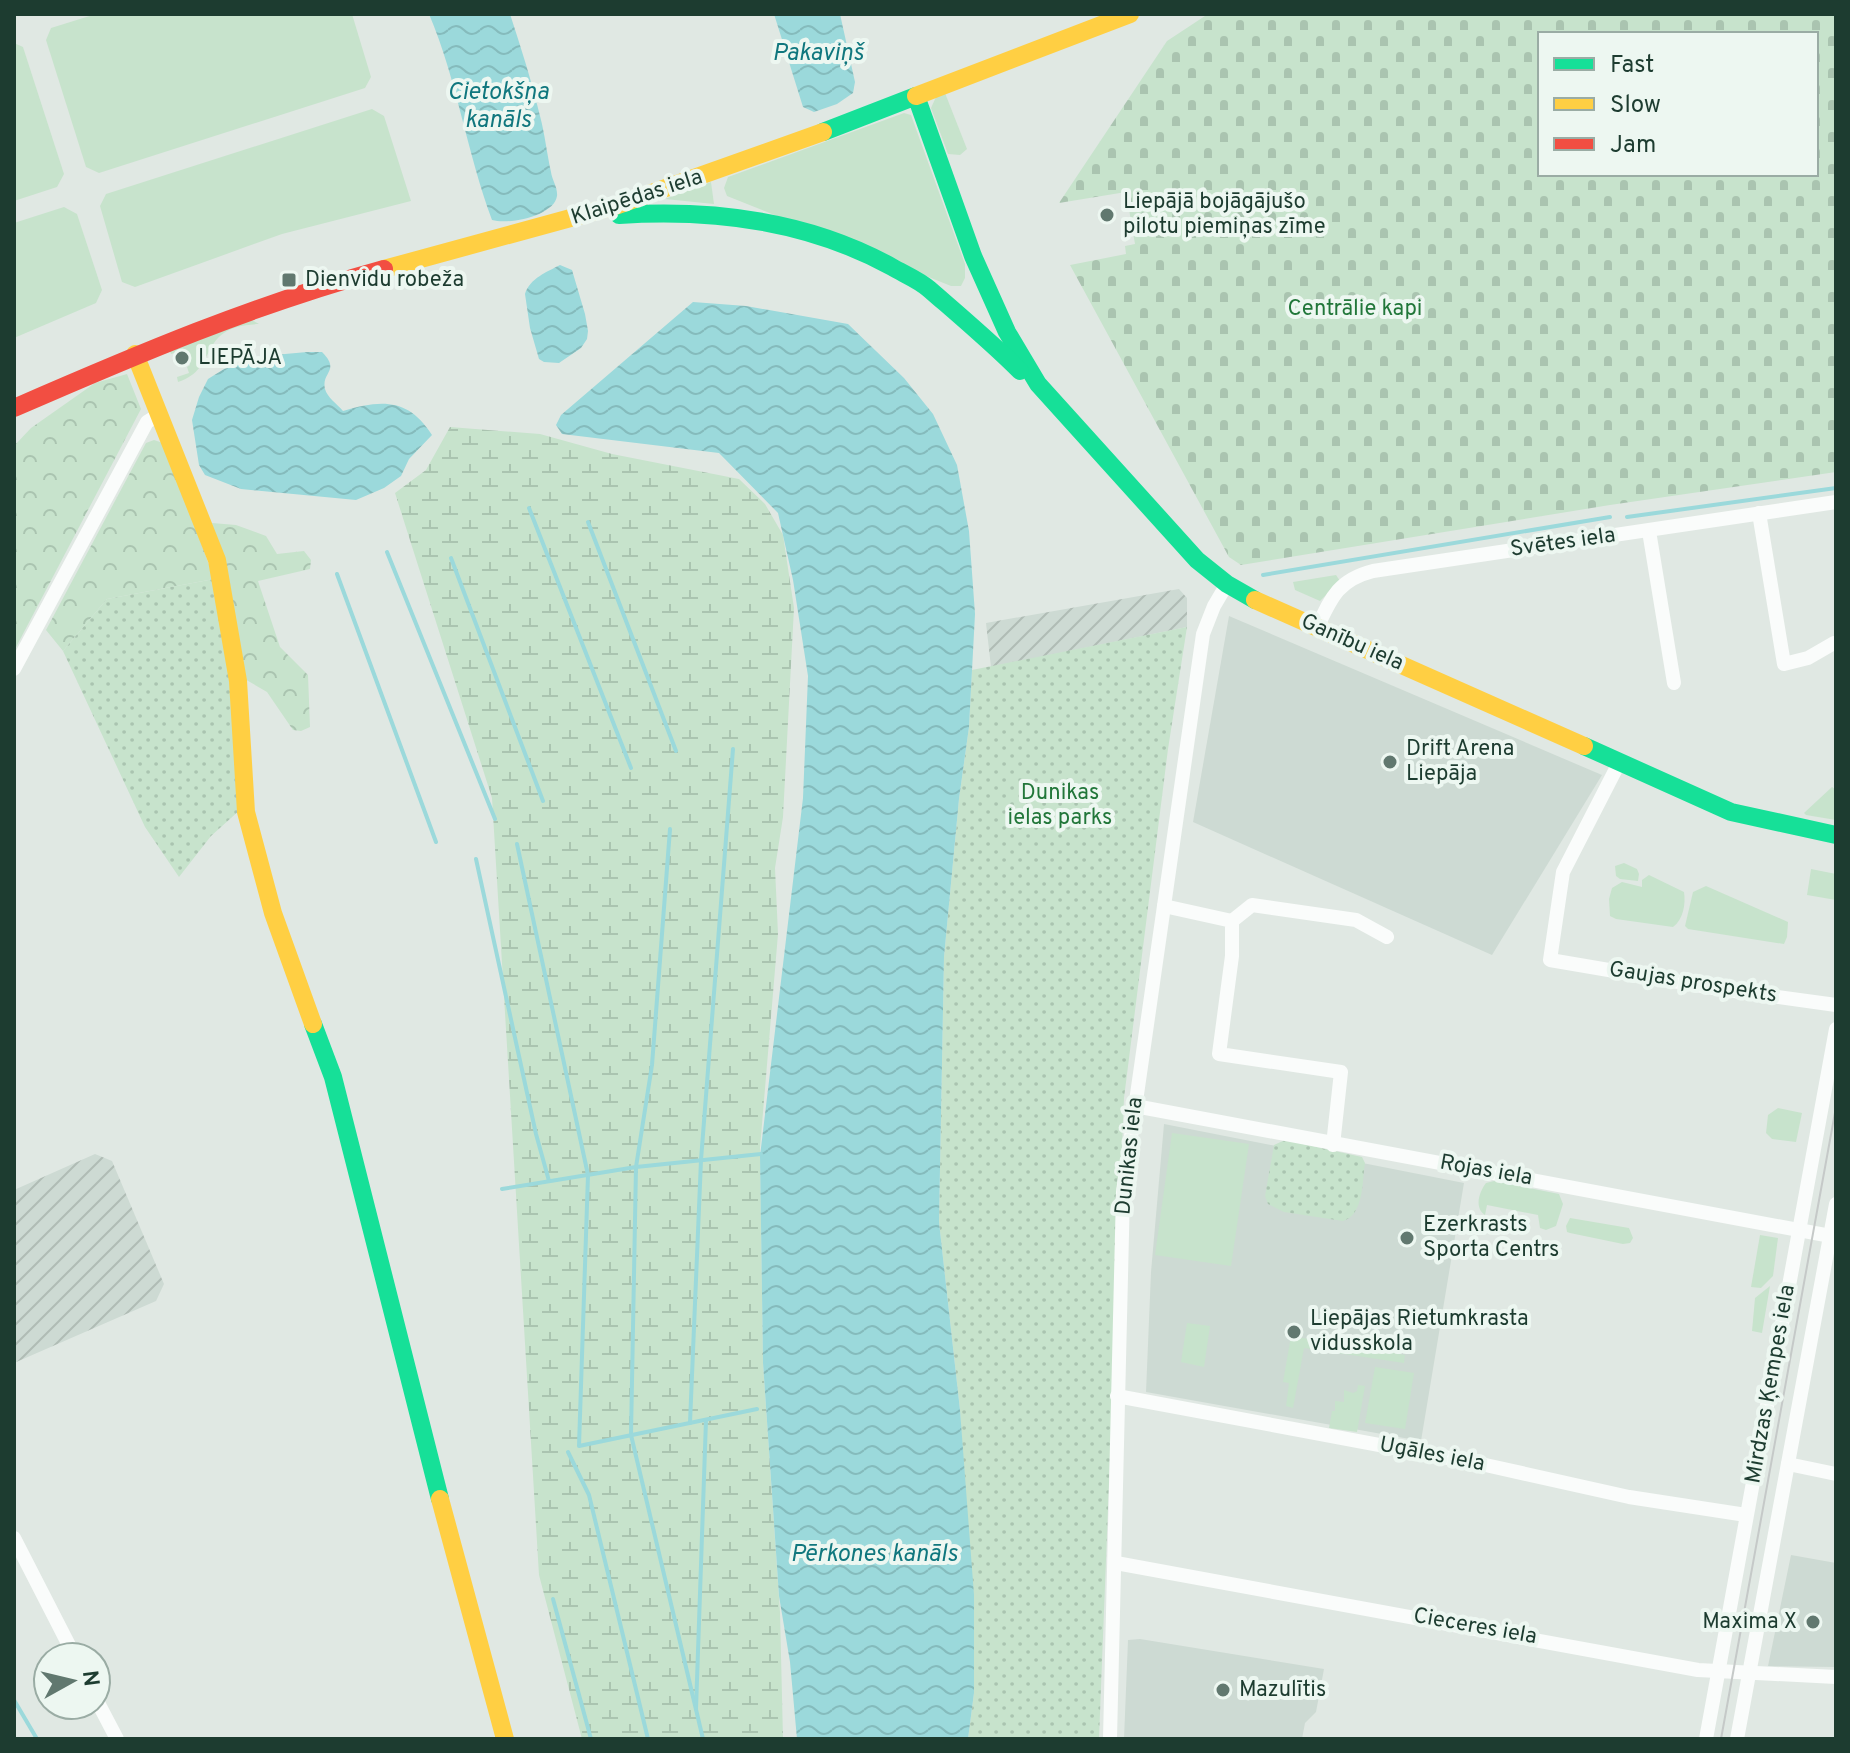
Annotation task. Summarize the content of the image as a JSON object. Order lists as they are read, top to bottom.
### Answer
{
  "streets": {
    "main road": ["Klaipēdas iela", "Ganību iela"],
    "street": [
      "Svētes iela",
      "Gaujas prospekts",
      "Dunikas iela",
      "Rojas iela",
      "Mirdzas Ķempes iela",
      "Ugāles iela",
      "Cieceres iela"
    ]
  },
  "crossings": [
    ["Klaipēdas iela", "Ganību iela"],
    ["Svētes iela", "Ganību iela"],
    ["Ganību iela", "Gaujas prospekts"],
    ["Ganību iela", "Dunikas iela"],
    ["Dunikas iela", "Rojas iela"],
    ["Dunikas iela", "Ugāles iela"],
    ["Dunikas iela", "Cieceres iela"],
    ["Rojas iela", "Mirdzas Ķempes iela"],
    ["Mirdzas Ķempes iela", "Ugāles iela"],
    ["Mirdzas Ķempes iela", "Cieceres iela"]
  ],
  "water": ["Pakaviņš", "Cietokšņa kanāls", "Pērkones kanāls"],
  "parks": ["Centrālie kapi", "Dunikas ielas parks"],
  "places": {
    "other": [
      "Liepājā bojāgājušo pilotu piemiņas zīme",
      "LIEPĀJA",
      "Drift Arena Liepāja",
      "Ezerkrasts Sporta Centrs",
      "Liepājas Rietumkrasta vidusskola",
      "Maxima X",
      "Mazulītis"
    ],
    "transit": ["Dienvidu robeža"]
  },
  "legend": ["Fast", "Slow", "Jam"],
  "north": "right"
}
